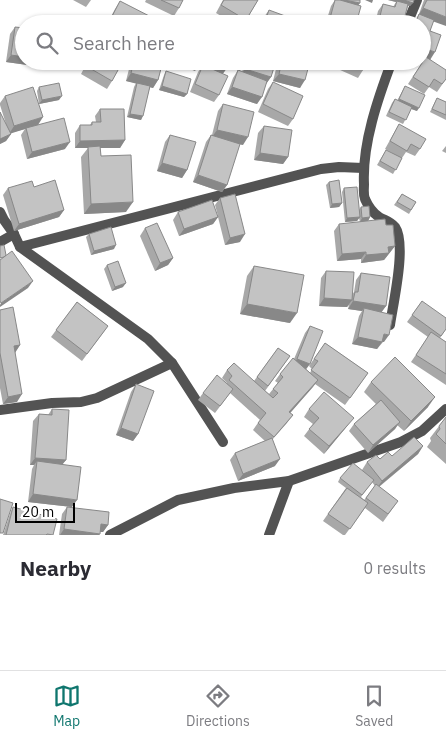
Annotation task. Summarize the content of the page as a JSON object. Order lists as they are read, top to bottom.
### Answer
{
  "scale_bar": "20 m",
  "page": {
    "search": "Search here",
    "scale": "20 m",
    "heading": ["Nearby", "0 results"],
    "nav": ["Map", "Directions", "Saved"]
  }
}
